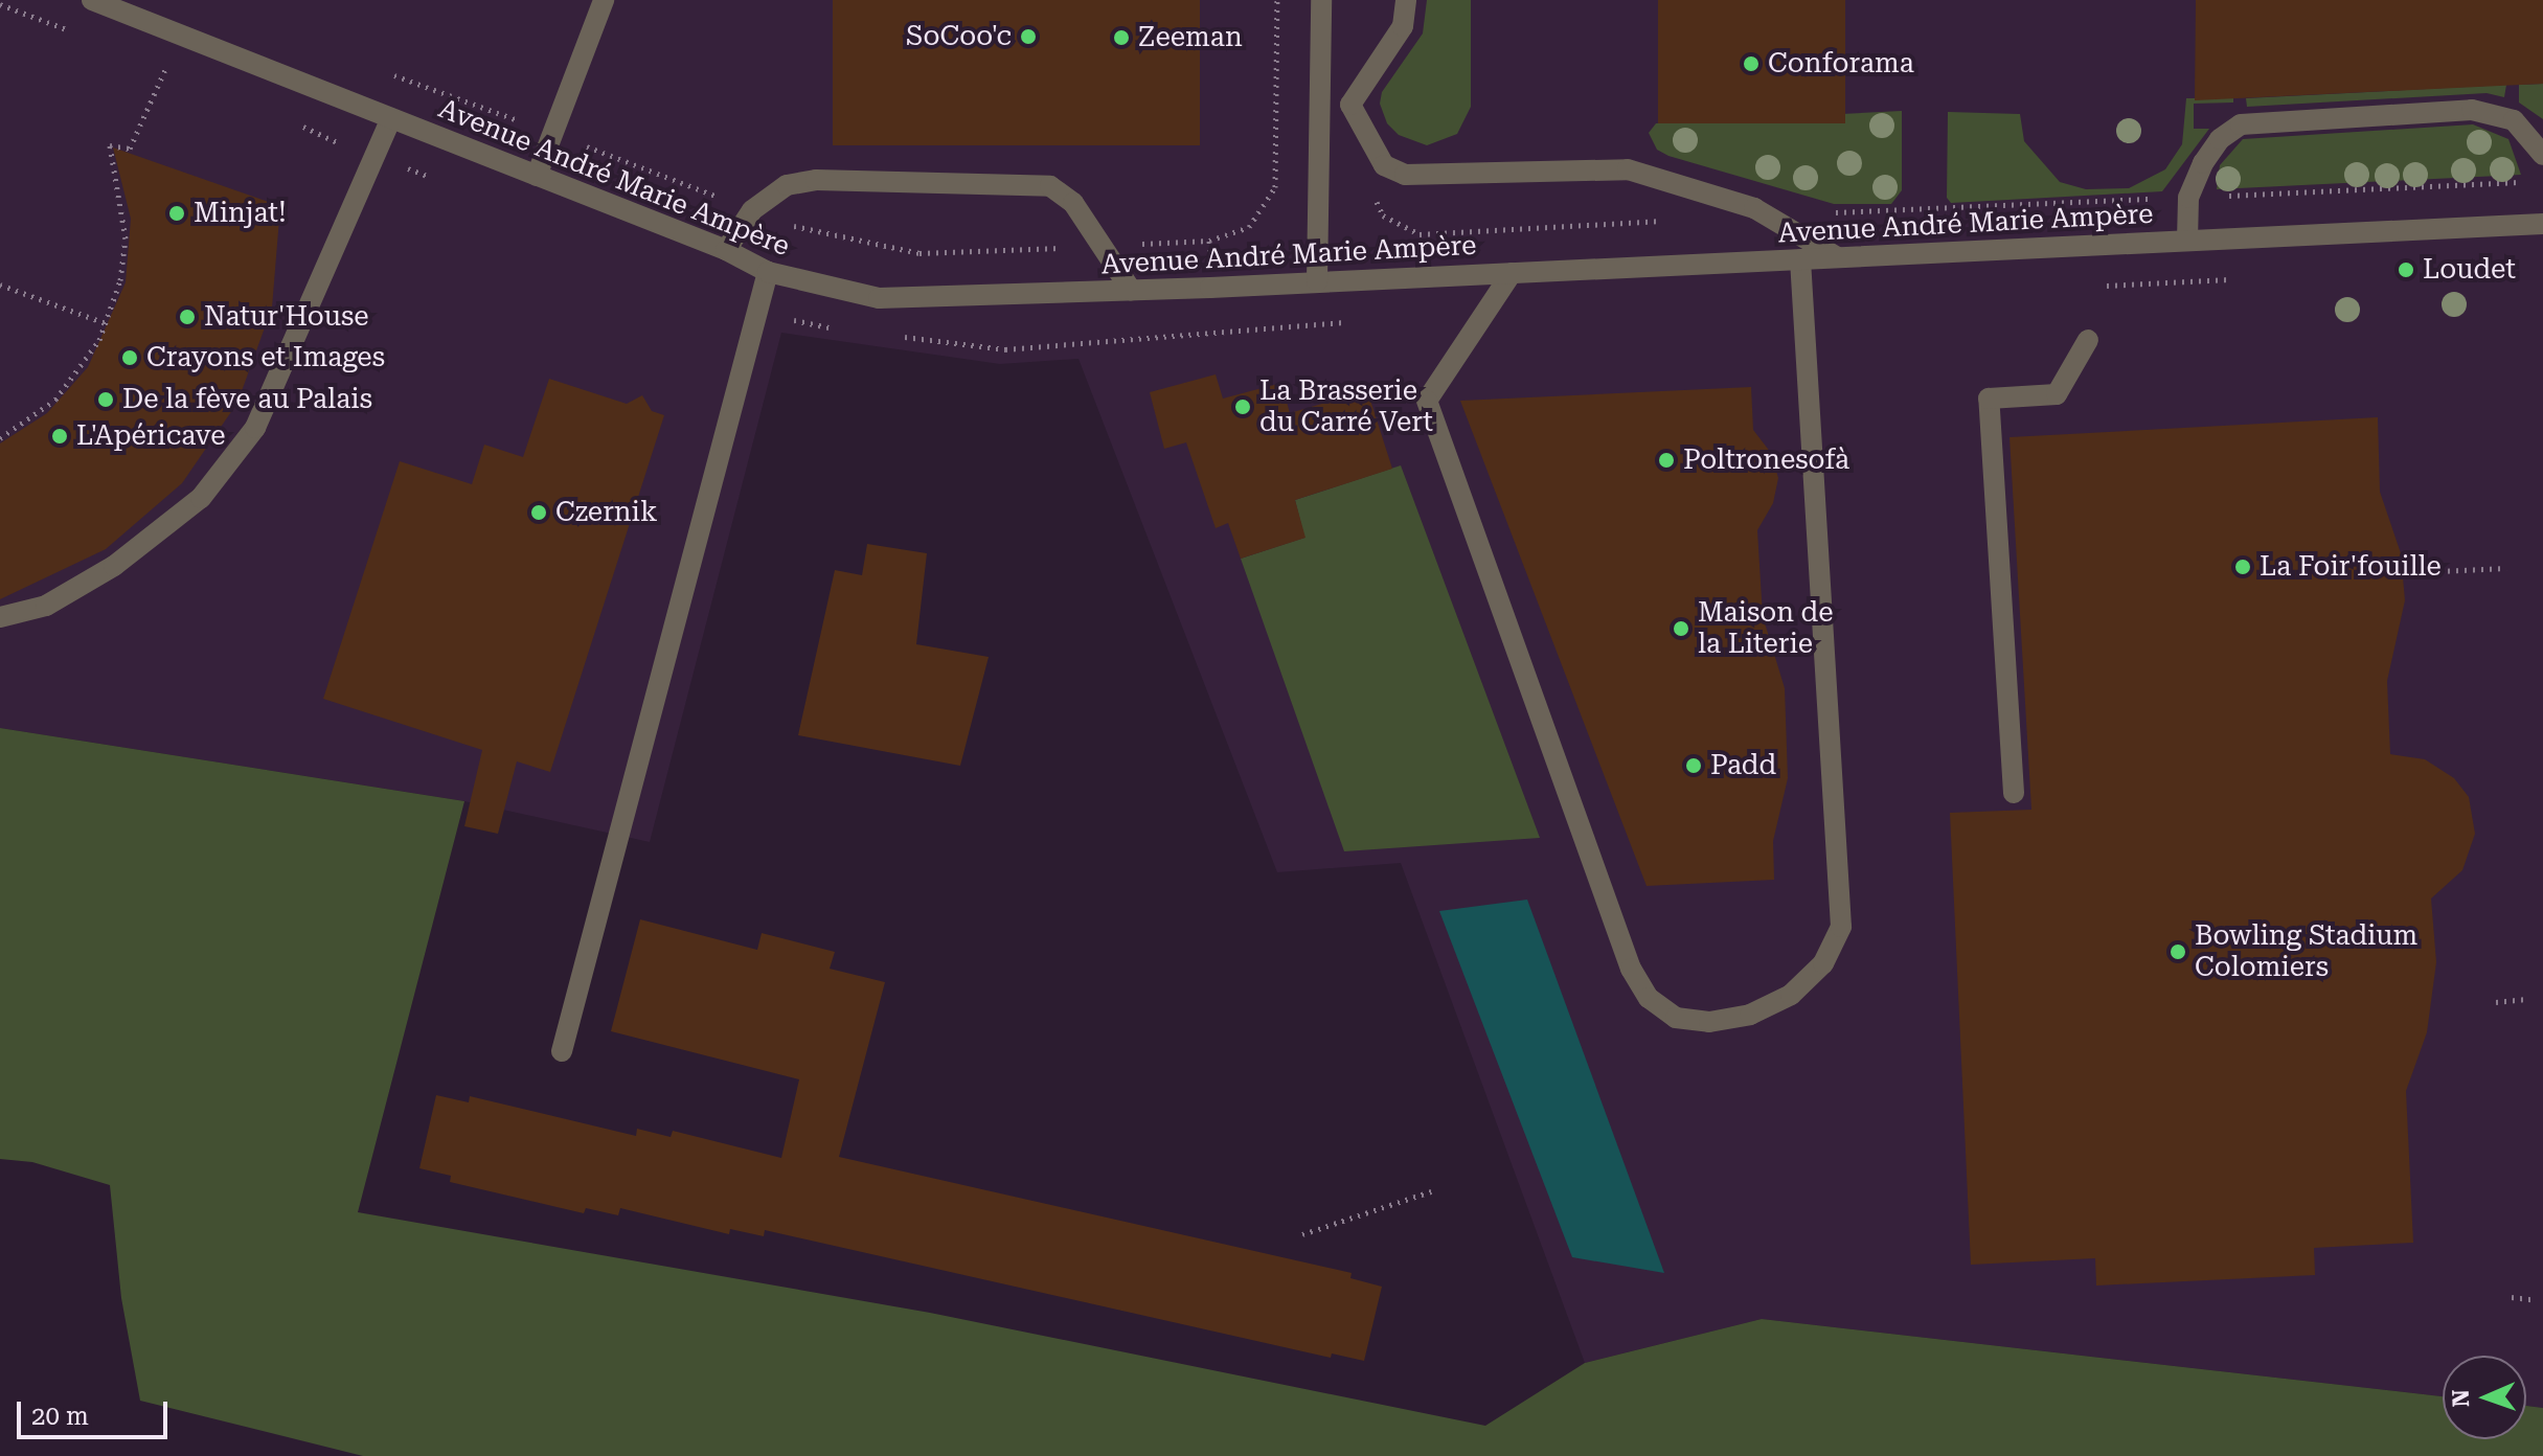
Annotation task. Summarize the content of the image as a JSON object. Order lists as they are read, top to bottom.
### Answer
{
  "streets": {
    "street": ["Avenue André Marie Ampère"]
  },
  "places": [
    "SoCoo'c",
    "Zeeman",
    "Conforama",
    "Minjat!",
    "Loudet",
    "Natur'House",
    "Crayons et Images",
    "De la fève au Palais",
    "La Brasserie du Carré Vert",
    "L'Apéricave",
    "Poltronesofà",
    "Czernik",
    "La Foir'fouille",
    "Maison de la Literie",
    "Padd",
    "Bowling Stadium Colomiers"
  ],
  "scale_bar": "20 m",
  "north": "left"
}
